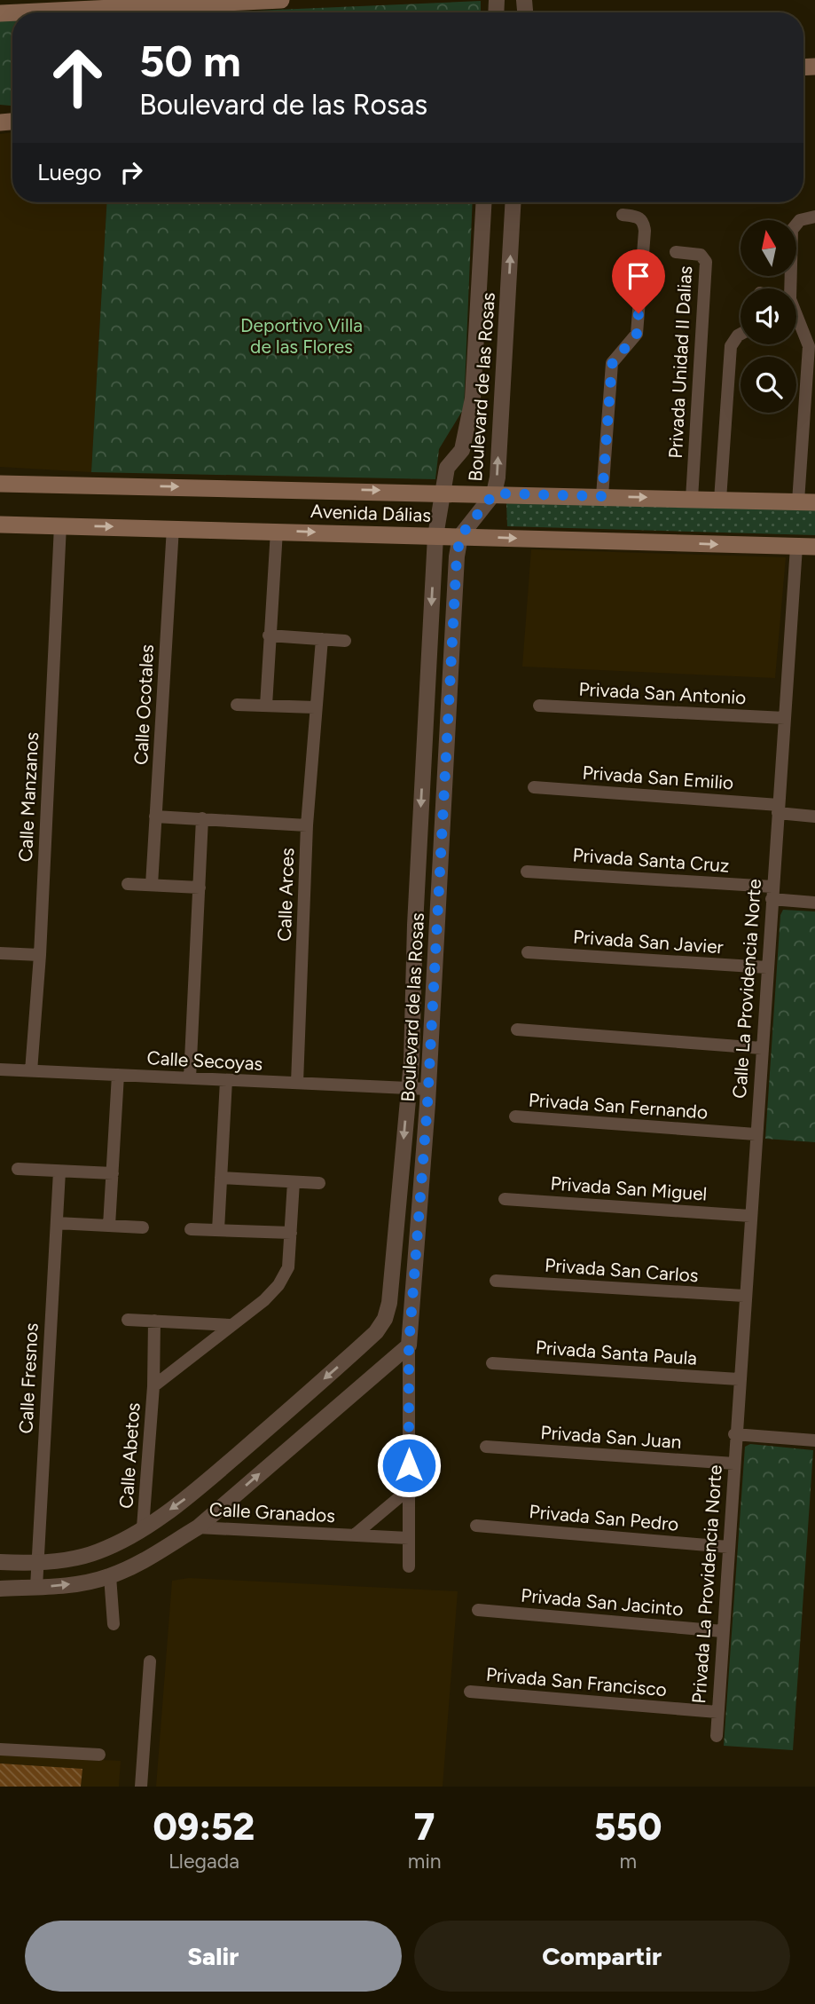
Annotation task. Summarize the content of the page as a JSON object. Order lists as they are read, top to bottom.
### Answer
{
  "streets": {
    "main road": ["Avenida Dálias"],
    "street": [
      "Privada Unidad II Dalias",
      "Boulevard de las Rosas",
      "Privada San Antonio",
      "Calle Ocotales",
      "Privada San Emilio",
      "Calle Manzanos",
      "Privada Santa Cruz",
      "Calle Arces",
      "Privada San Javier",
      "Calle La Providencia Norte",
      "Calle Secoyas",
      "Privada San Fernando",
      "Privada San Miguel",
      "Privada San Carlos",
      "Privada Santa Paula",
      "Calle Fresnos",
      "Privada San Juan",
      "Calle Abetos",
      "Calle Granados",
      "Privada San Pedro",
      "Privada La Providencia Norte",
      "Privada San Jacinto",
      "Privada San Francisco"
    ]
  },
  "crossings": [
    ["Privada Unidad II Dalias", "Avenida Dálias"],
    ["Boulevard de las Rosas", "Avenida Dálias"],
    ["Boulevard de las Rosas", "Calle Secoyas"],
    ["Boulevard de las Rosas", "Calle Fresnos"],
    ["Boulevard de las Rosas", "Calle Abetos"],
    ["Avenida Dálias", "Calle Ocotales"],
    ["Avenida Dálias", "Calle Manzanos"],
    ["Avenida Dálias", "Calle La Providencia Norte"],
    ["Privada San Antonio", "Calle La Providencia Norte"],
    ["Privada San Emilio", "Calle La Providencia Norte"],
    ["Calle Manzanos", "Calle Secoyas"],
    ["Privada Santa Cruz", "Calle La Providencia Norte"],
    ["Calle Arces", "Calle Secoyas"],
    ["Privada San Javier", "Calle La Providencia Norte"],
    ["Calle La Providencia Norte", "Privada San Fernando"],
    ["Calle La Providencia Norte", "Privada San Miguel"],
    ["Calle La Providencia Norte", "Privada San Carlos"],
    ["Calle La Providencia Norte", "Privada Santa Paula"],
    ["Calle La Providencia Norte", "Privada La Providencia Norte"],
    ["Privada San Juan", "Privada La Providencia Norte"],
    ["Privada San Pedro", "Privada La Providencia Norte"],
    ["Privada La Providencia Norte", "Privada San Jacinto"],
    ["Privada La Providencia Norte", "Privada San Francisco"]
  ],
  "parks": ["Deportivo Villa de las Flores"],
  "north": "top",
  "page": {
    "turn": ["50 m", "Boulevard de las Rosas"],
    "then": "Luego",
    "eta": [
      "09:52",
      "Llegada",
      "7",
      "min",
      "550",
      "m"
    ],
    "buttons": ["Salir", "Compartir"]
  }
}
